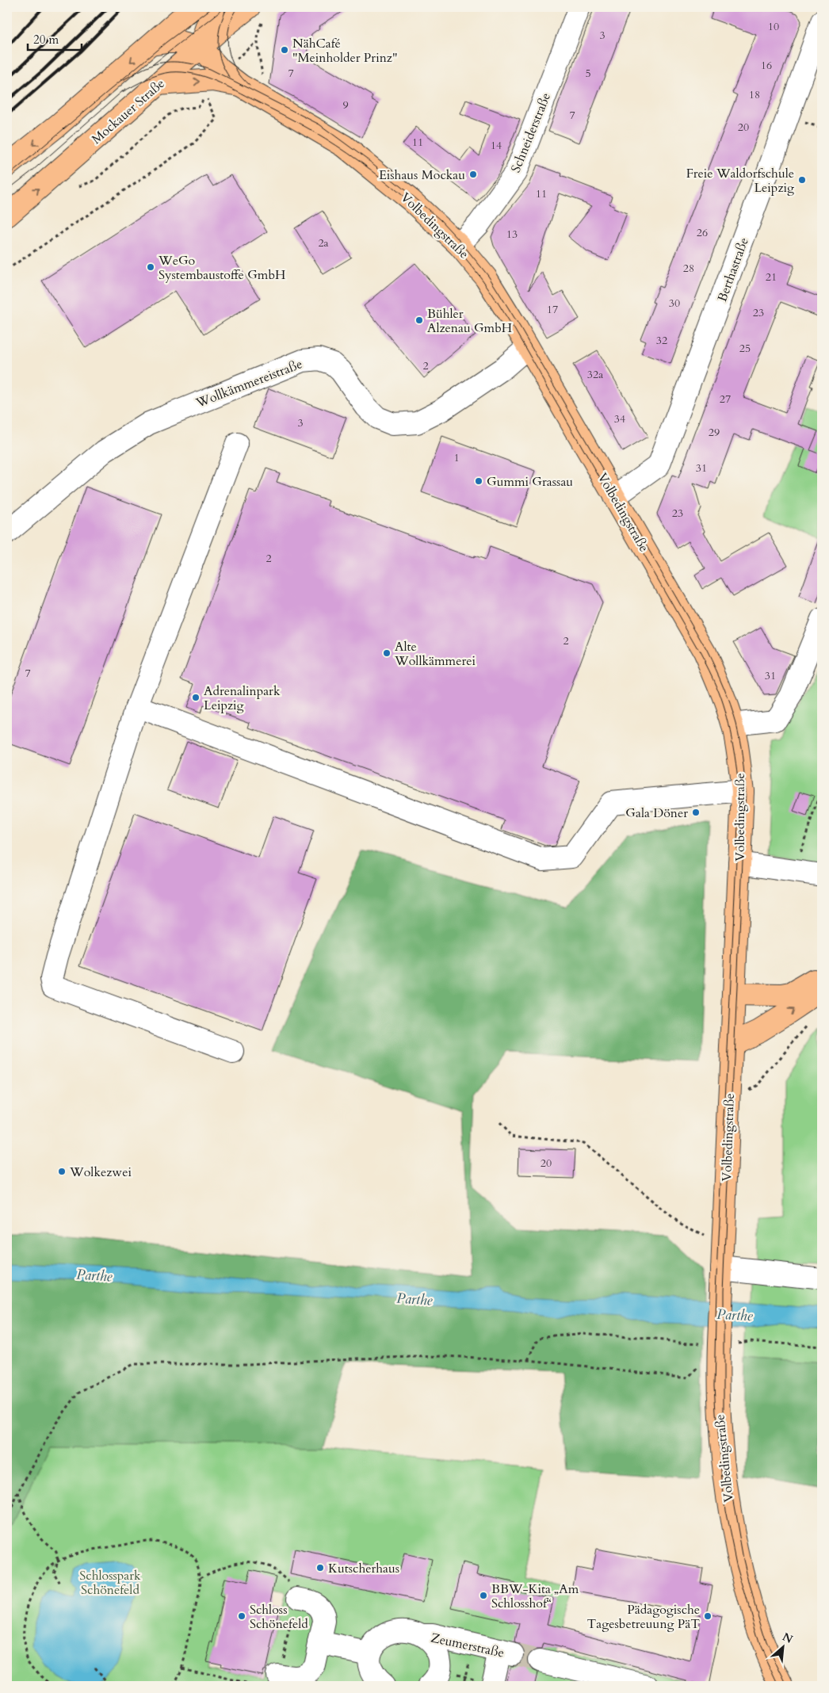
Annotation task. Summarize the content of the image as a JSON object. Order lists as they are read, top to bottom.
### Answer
{
  "streets": {
    "main road": ["Mockauer Straße", "Volbedingstraße"],
    "street": [
      "Schneiderstraße",
      "Berthastraße",
      "Wollkämmereistraße",
      "Zeumerstraße"
    ]
  },
  "crossings": [
    ["Mockauer Straße", "Volbedingstraße"],
    ["Schneiderstraße", "Volbedingstraße"],
    ["Volbedingstraße", "Berthastraße"],
    ["Volbedingstraße", "Wollkämmereistraße"]
  ],
  "water": ["Parthe"],
  "parks": ["Schlosspark Schönefeld"],
  "places": [
    "NähCafé \"Meinholder Prinz\"",
    "Eishaus Mockau",
    "Freie Waldorfschule Leipzig",
    "WeGo Systembaustoffe GmbH",
    "Bühler Alzenau GmbH",
    "Gummi Grassau",
    "Alte Wollkämmerei",
    "Adrenalinpark Leipzig",
    "Gala Döner",
    "Wolkezwei",
    "Kutscherhaus",
    "BBW-Kita „Am Schlosshof“",
    "Schloss Schönefeld",
    "Pädagogische Tagesbetreuung PäT"
  ],
  "house_numbers": [
    "10",
    "3",
    "16",
    "7",
    "5",
    "18",
    "9",
    "7",
    "20",
    "11",
    "14",
    "11",
    "26",
    "13",
    "2a",
    "28",
    "21",
    "30",
    "17",
    "23",
    "32",
    "25",
    "2",
    "32a",
    "27",
    "34",
    "3",
    "29",
    "1",
    "31",
    "23",
    "2",
    "2",
    "7",
    "31",
    "20"
  ],
  "scale_bar": "20 m",
  "north": "top right"
}
